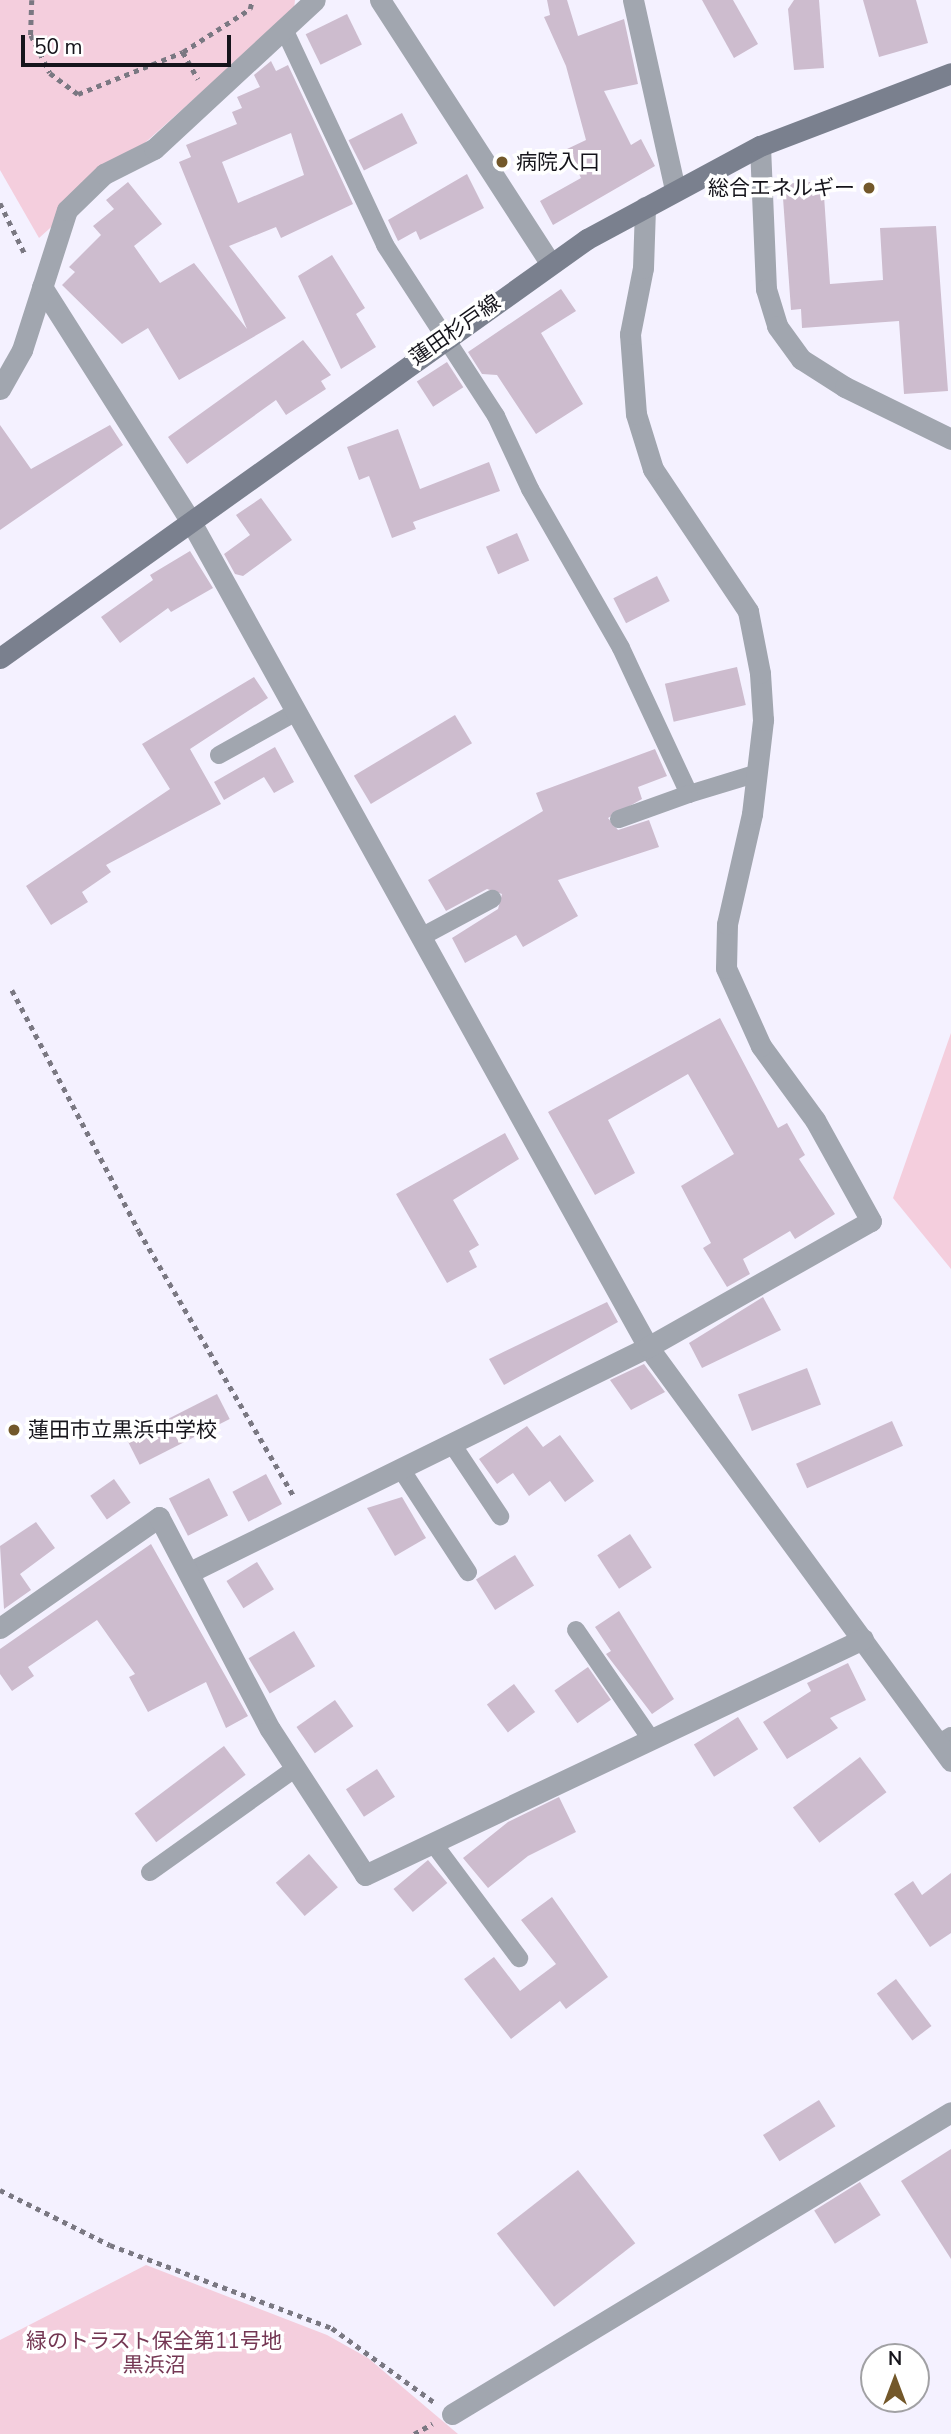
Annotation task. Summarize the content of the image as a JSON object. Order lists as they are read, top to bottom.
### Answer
{
  "streets": {
    "main road": ["蓮田杉戸線"]
  },
  "parks": ["緑のトラスト保全第11号地 黒浜沼"],
  "places": ["病院入口", "総合エネルギー", "蓮田市立黒浜中学校"],
  "scale_bar": "50 m",
  "north": "top"
}
